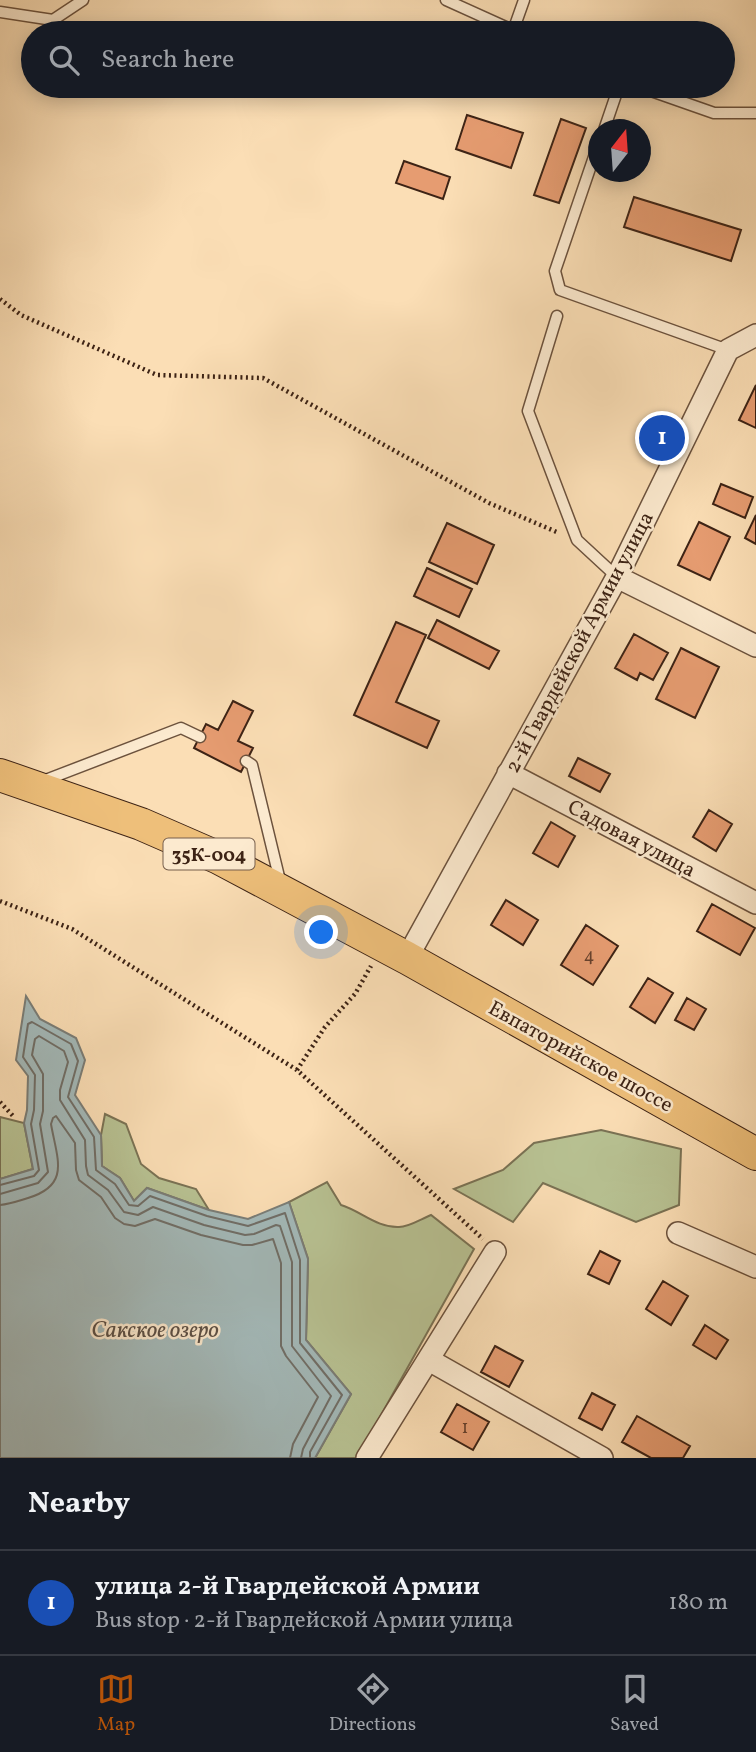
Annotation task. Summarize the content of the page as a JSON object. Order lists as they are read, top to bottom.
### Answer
{
  "streets": {
    "main road": ["35К-004", "Евпаторийское шоссе"],
    "street": ["2-й Гвардейской Армии улица", "Садовая улица"]
  },
  "crossings": [
    ["2-й Гвардейской Армии улица", "Садовая улица"],
    ["2-й Гвардейской Армии улица", "35К-004"],
    ["2-й Гвардейской Армии улица", "Евпаторийское шоссе"],
    ["35К-004", "Евпаторийское шоссе"]
  ],
  "water": ["Сакское озеро"],
  "house_numbers": ["4", "1"],
  "north": "top",
  "page": {
    "search": "Search here",
    "pins": "1",
    "heading": "Nearby",
    "list": [
      {
        "mark": "1",
        "name": "улица 2-й Гвардейской Армии",
        "note": "Bus stop · 2-й Гвардейской Армии улица",
        "value": "180 m"
      }
    ],
    "nav": ["Map", "Directions", "Saved"]
  }
}
